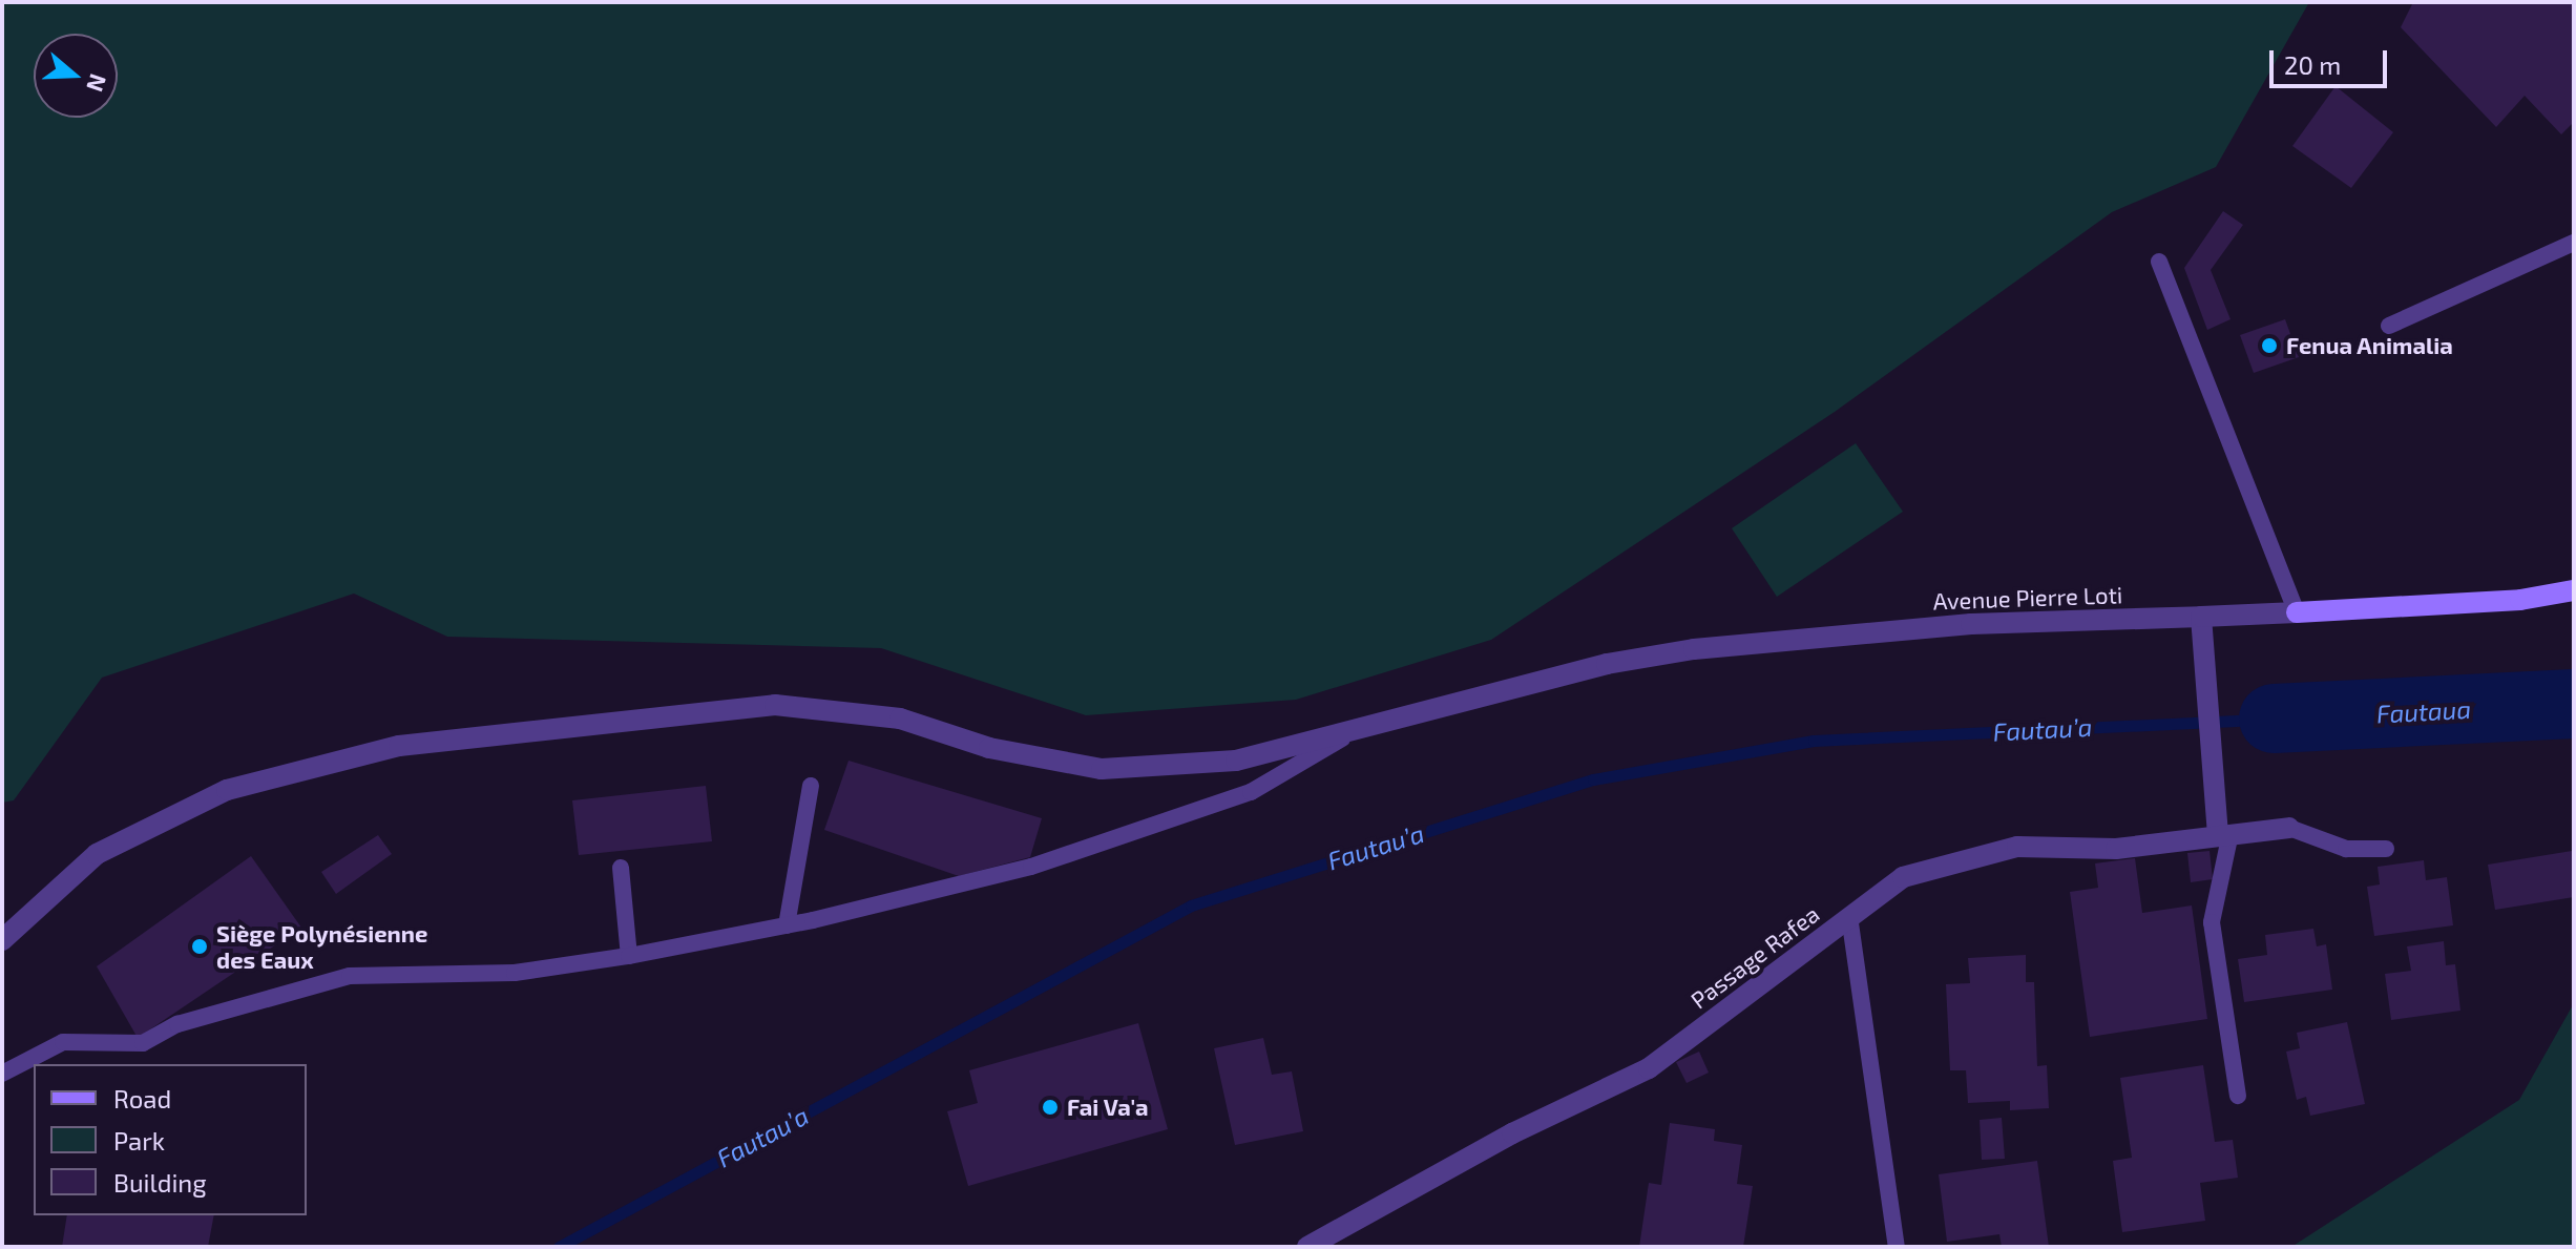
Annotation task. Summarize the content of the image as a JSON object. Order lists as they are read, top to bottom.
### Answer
{
  "streets": {
    "main road": ["Avenue Pierre Loti"],
    "street": ["Passage Rafea"]
  },
  "water": ["Fautaua", "Fautau’a"],
  "places": ["Fenua Animalia", "Siège Polynésienne des Eaux", "Fai Va'a"],
  "legend": ["Road", "Park", "Building"],
  "scale_bar": "20 m",
  "north": "right"
}
